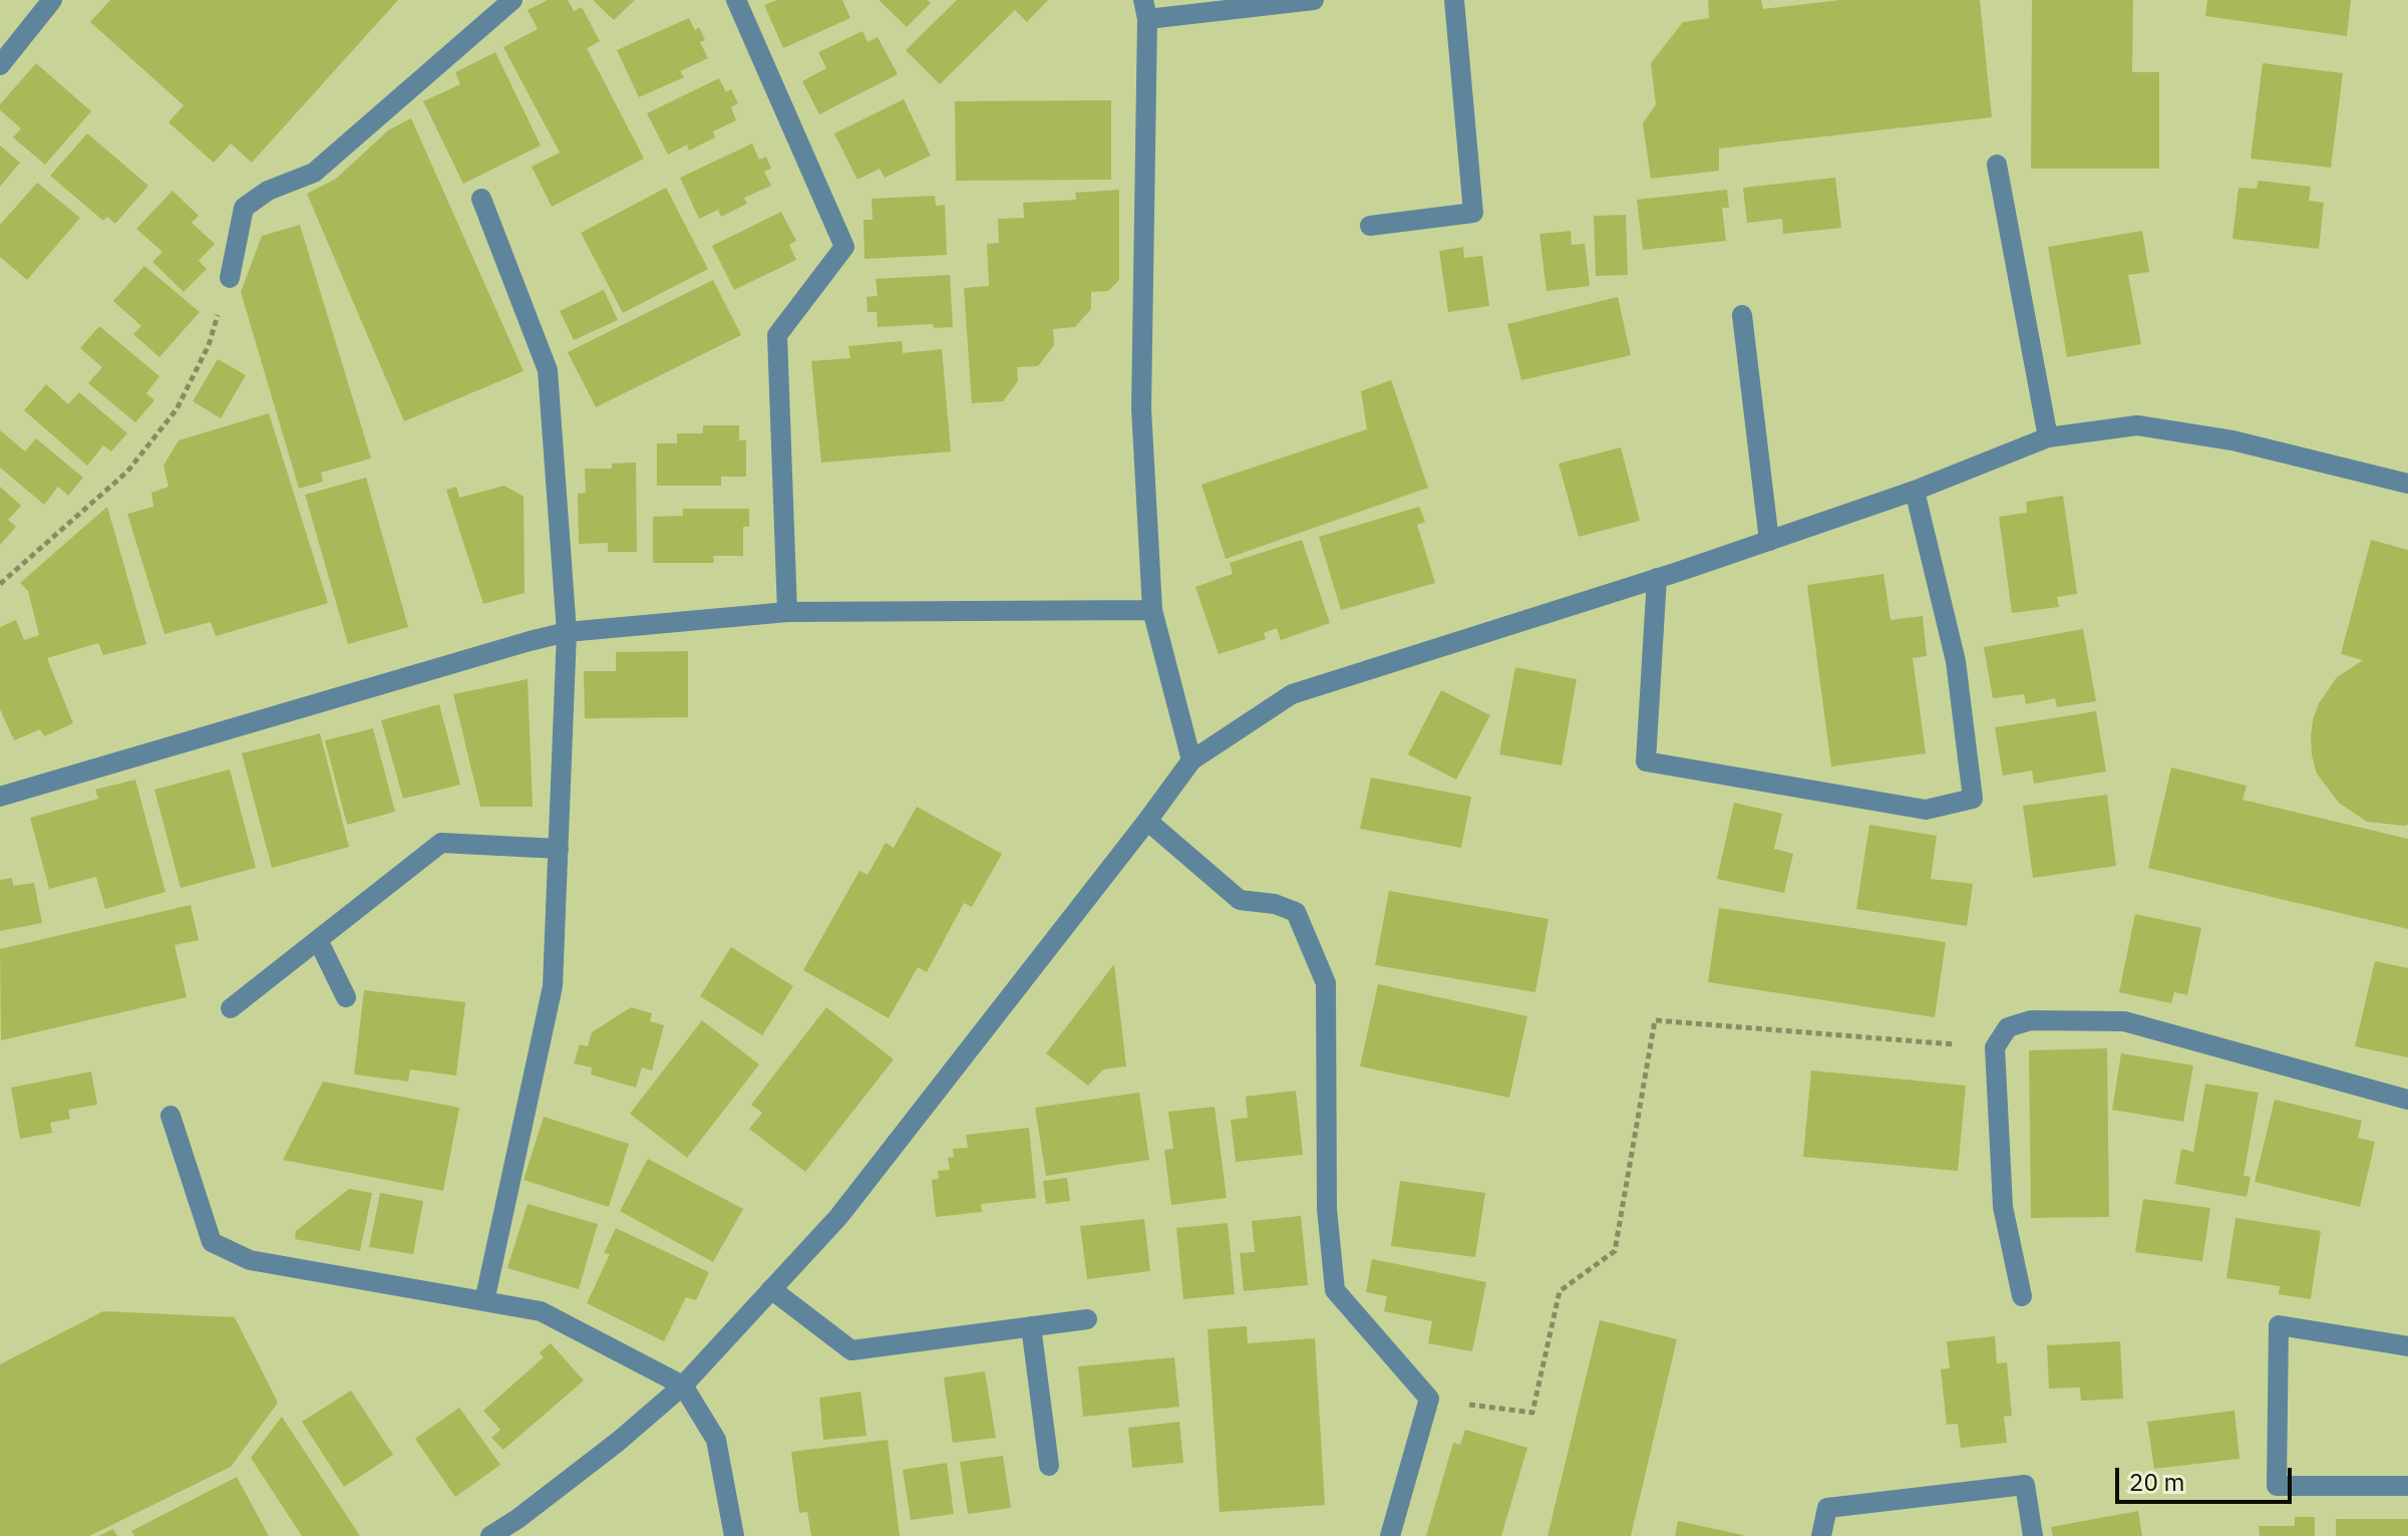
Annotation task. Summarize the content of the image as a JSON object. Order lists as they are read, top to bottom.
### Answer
{
  "scale_bar": "20 m"
}
